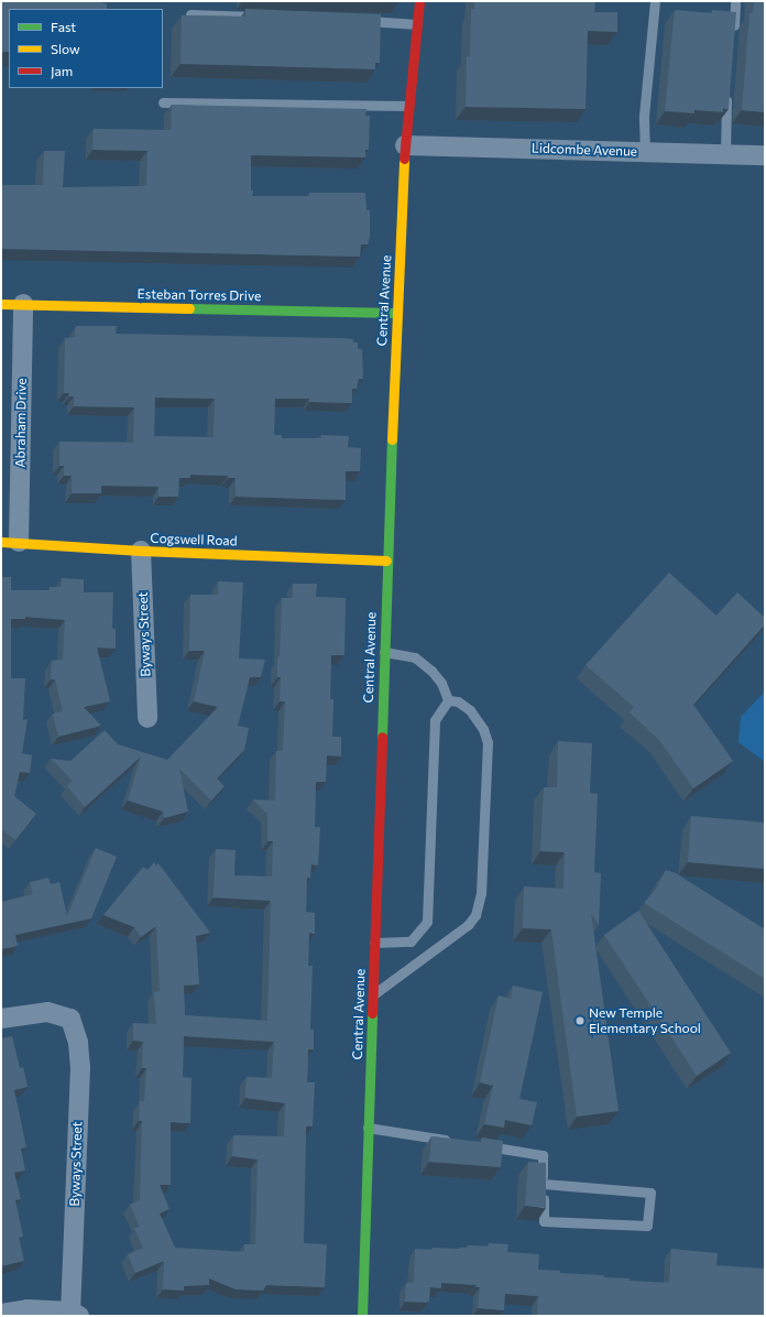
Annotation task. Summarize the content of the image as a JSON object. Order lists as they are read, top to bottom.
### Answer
{
  "streets": {
    "street": [
      "Lidcombe Avenue",
      "Esteban Torres Drive",
      "Central Avenue",
      "Abraham Drive",
      "Cogswell Road",
      "Byways Street"
    ]
  },
  "crossings": [
    ["Lidcombe Avenue", "Central Avenue"],
    ["Esteban Torres Drive", "Central Avenue"],
    ["Esteban Torres Drive", "Abraham Drive"],
    ["Central Avenue", "Cogswell Road"],
    ["Abraham Drive", "Cogswell Road"],
    ["Cogswell Road", "Byways Street"]
  ],
  "places": ["New Temple Elementary School"],
  "legend": ["Fast", "Slow", "Jam"]
}
